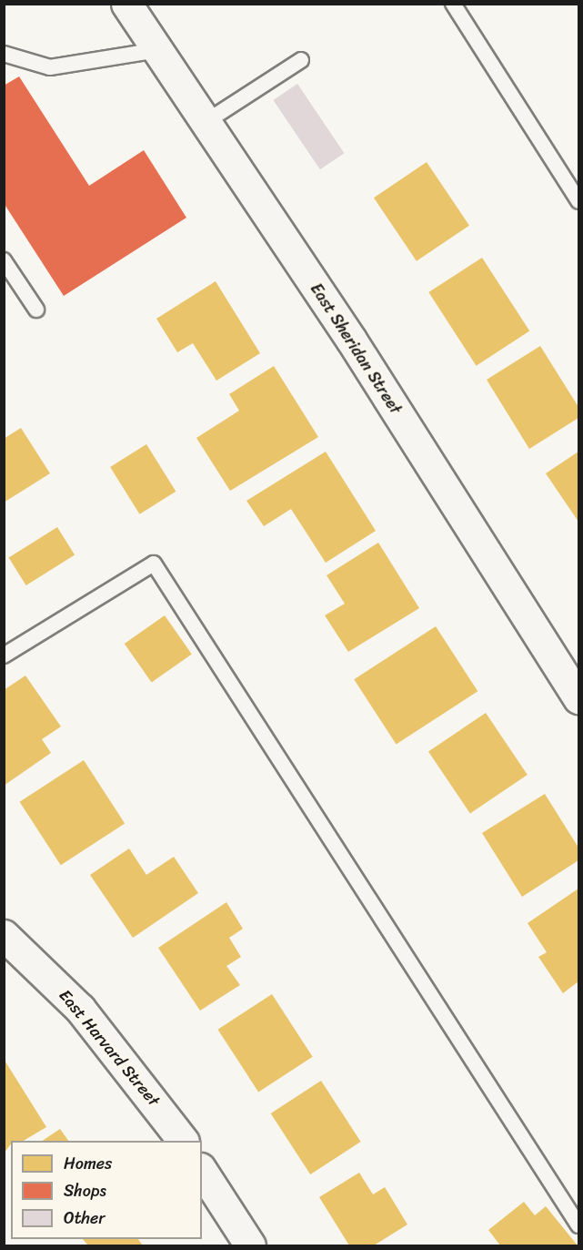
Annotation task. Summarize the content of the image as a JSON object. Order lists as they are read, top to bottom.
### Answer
{
  "streets": {
    "street": ["East Sheridan Street", "East Harvard Street"]
  },
  "legend": ["Homes", "Shops", "Other"]
}
